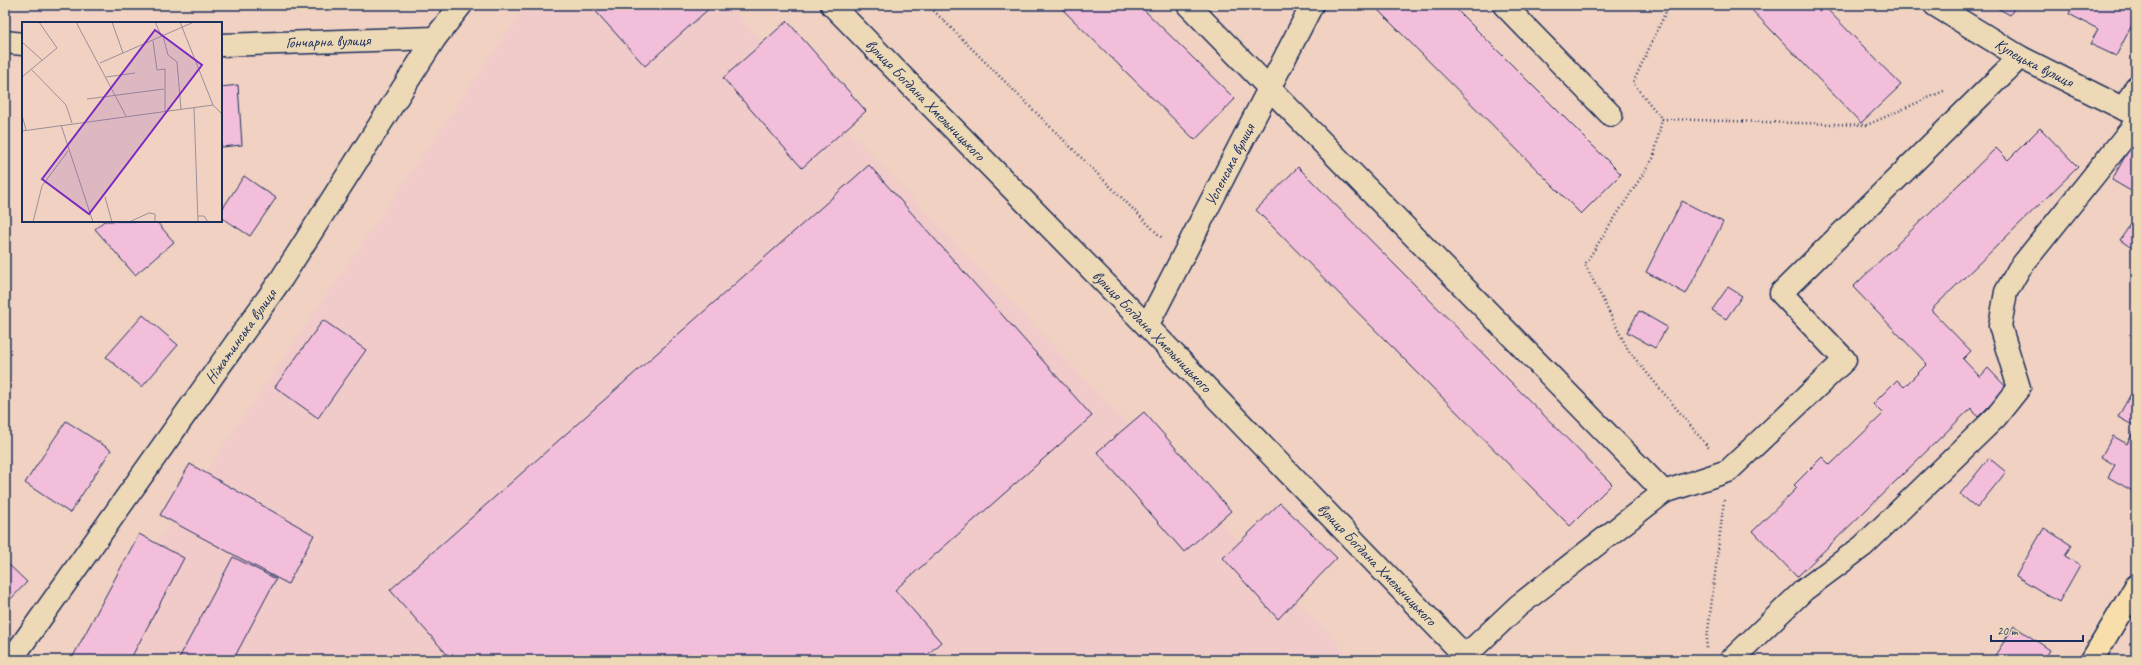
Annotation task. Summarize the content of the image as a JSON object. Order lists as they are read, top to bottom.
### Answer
{
  "streets": {
    "street": [
      "Гончарна вулиця",
      "Купецька вулиця",
      "вулиця Богдана Хмельницького",
      "Успенська вулиця",
      "Ніжатинська вулиця"
    ]
  },
  "crossings": [
    ["Гончарна вулиця", "Ніжатинська вулиця"],
    ["вулиця Богдана Хмельницького", "Успенська вулиця"]
  ],
  "scale_bar": "20 m"
}
